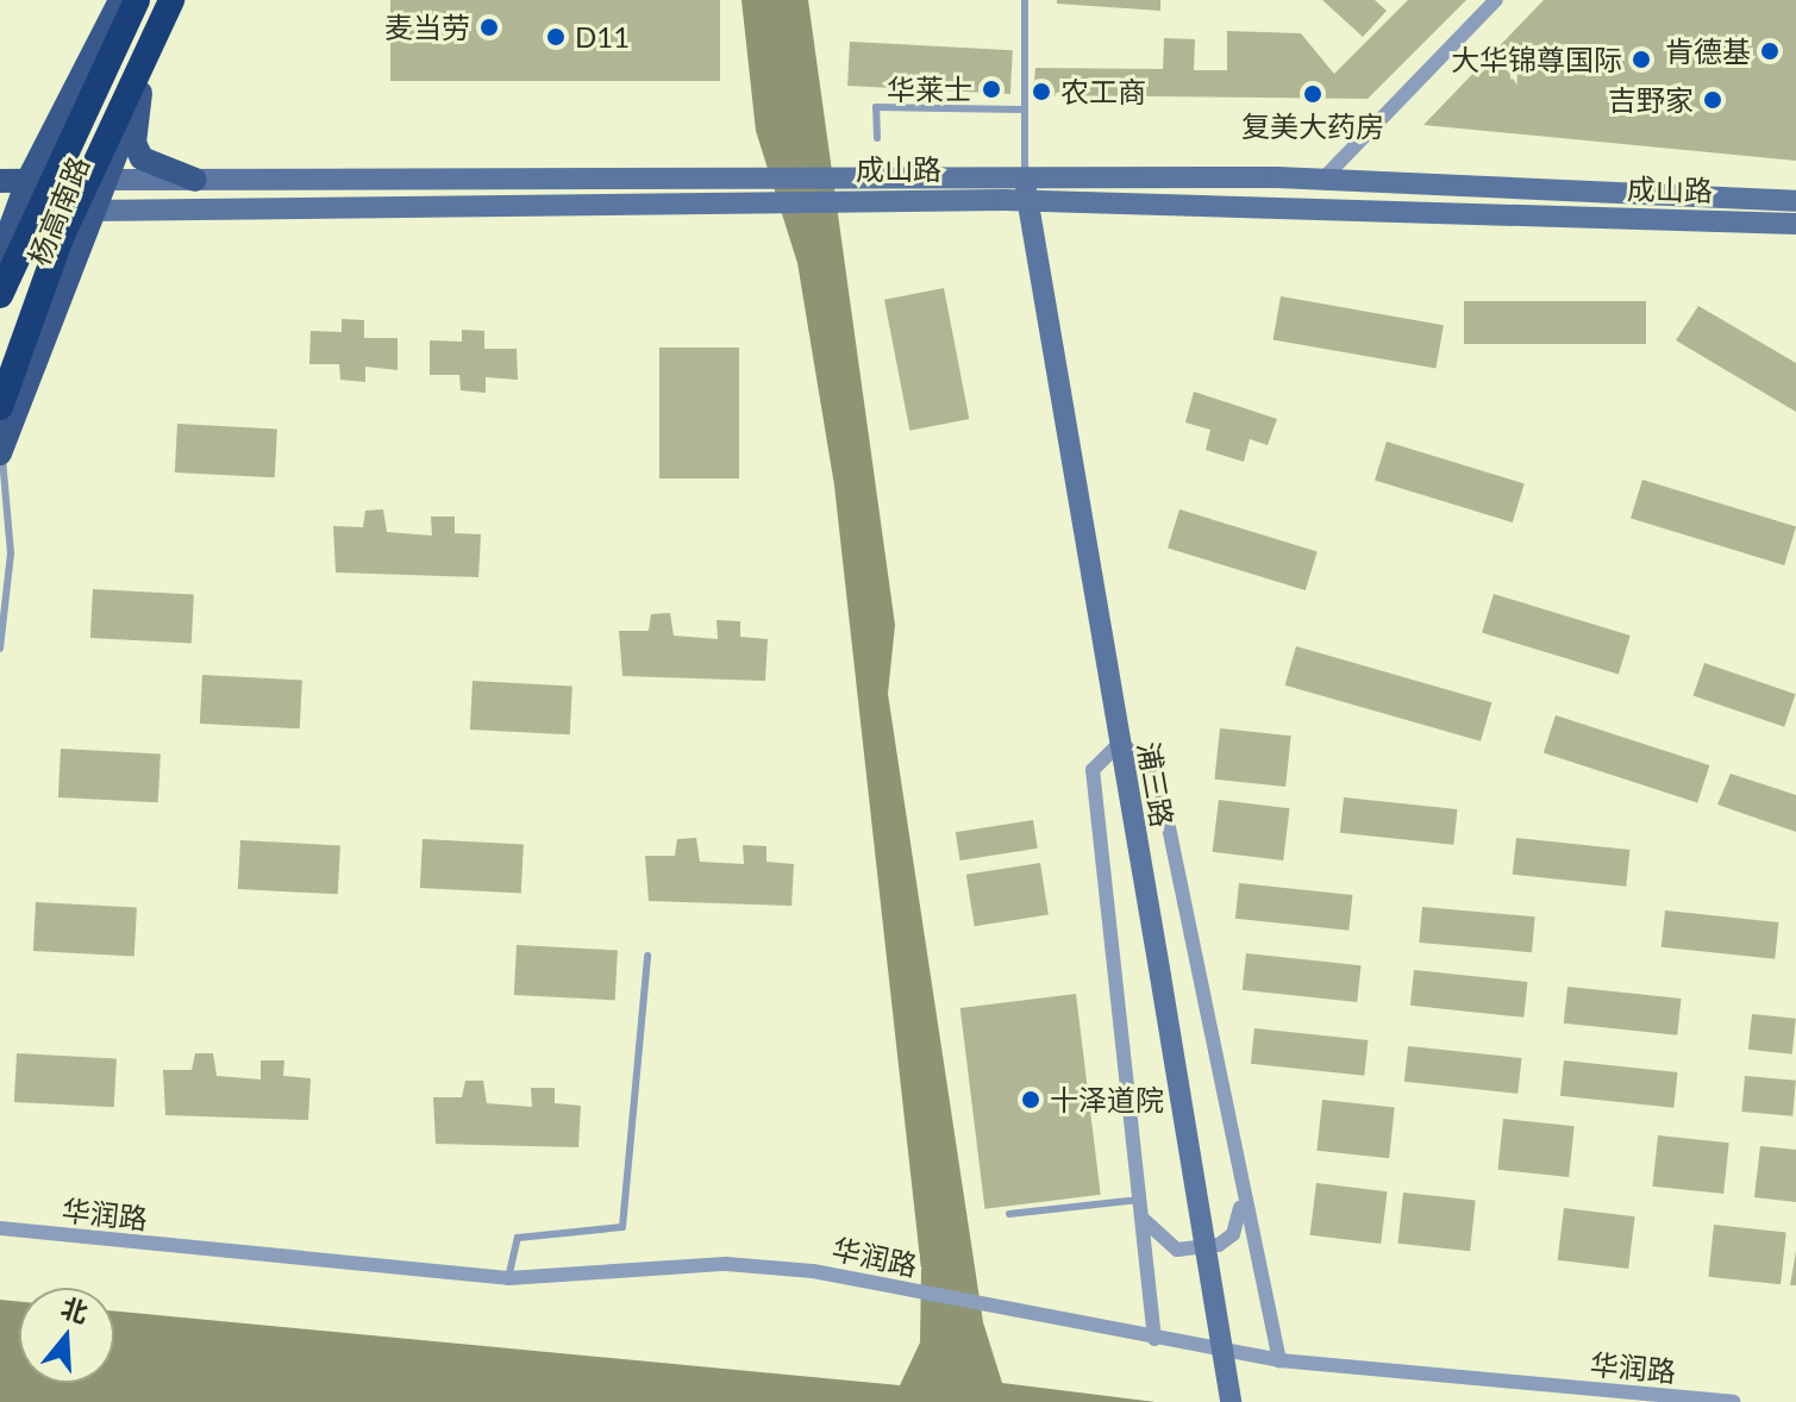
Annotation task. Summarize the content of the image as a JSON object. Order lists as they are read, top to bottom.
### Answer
{
  "streets": {
    "highway": ["杨高南路"],
    "main road": ["成山路", "浦三路"],
    "street": ["华润路"]
  },
  "crossings": [
    ["成山路", "杨高南路"],
    ["成山路", "浦三路"]
  ],
  "places": [
    "麦当劳",
    "D11",
    "肯德基",
    "大华锦尊国际",
    "华莱士",
    "农工商",
    "复美大药房",
    "吉野家",
    "十泽道院"
  ],
  "north": "top"
}
